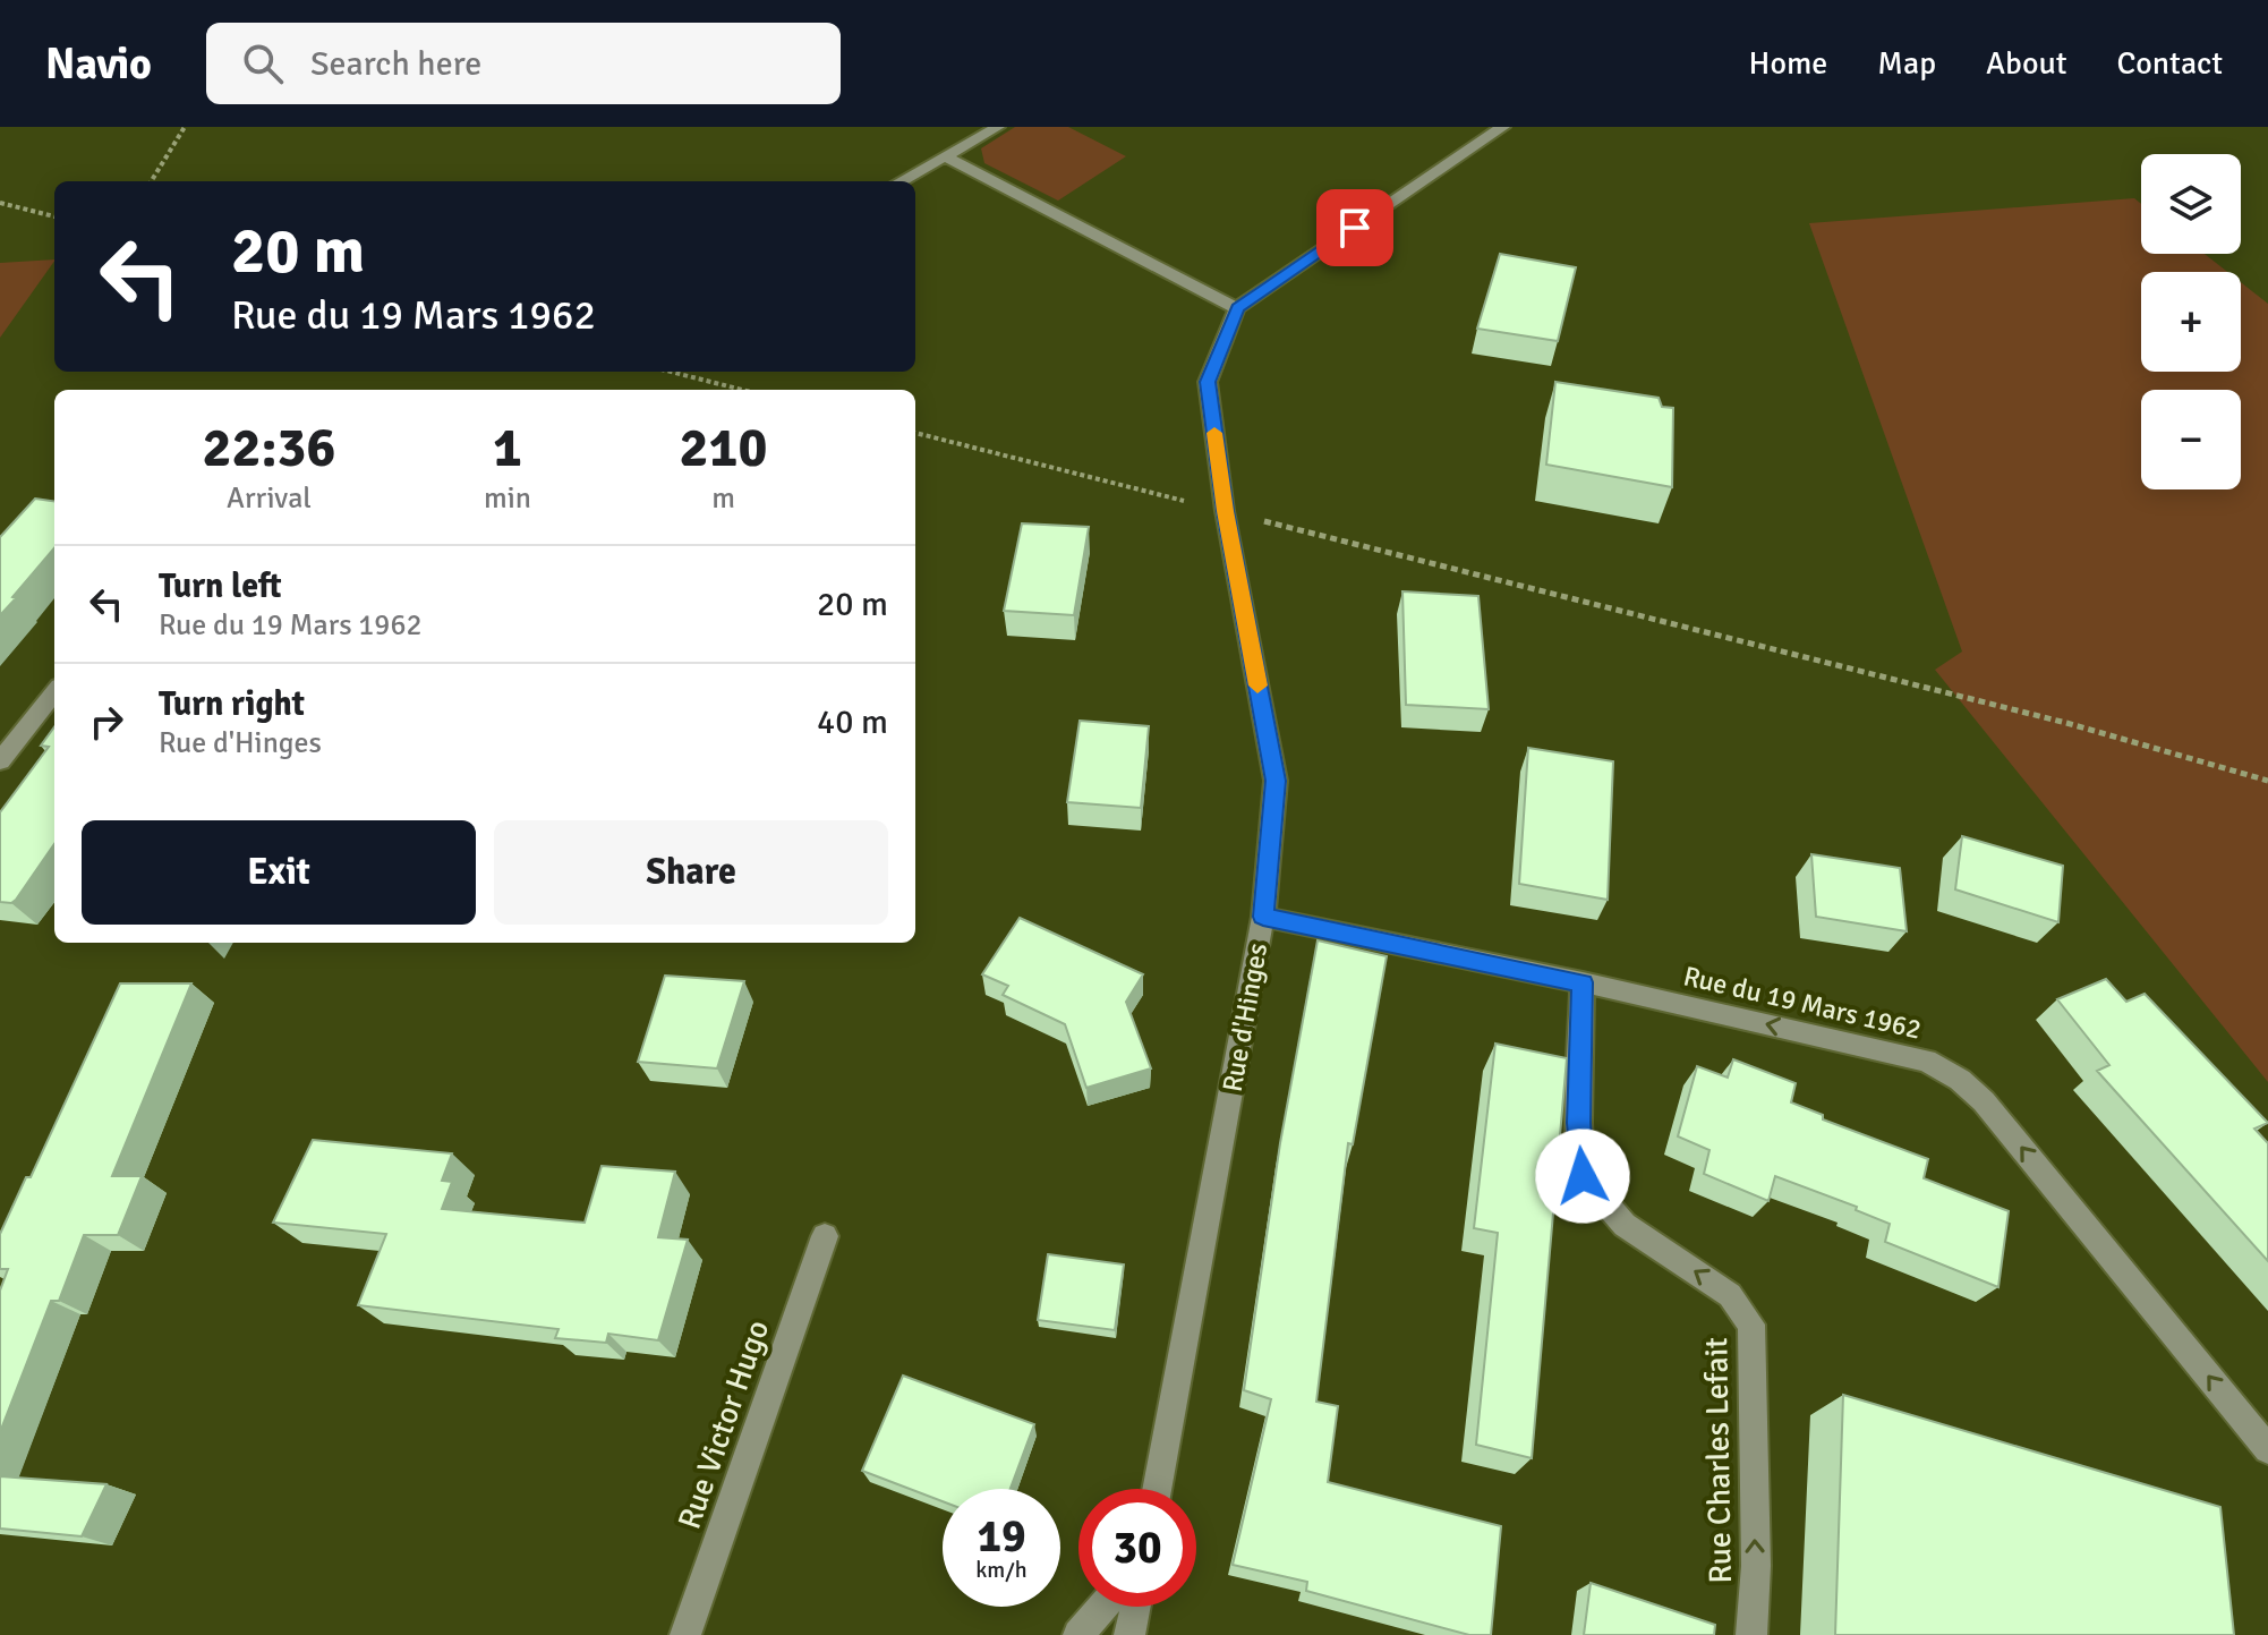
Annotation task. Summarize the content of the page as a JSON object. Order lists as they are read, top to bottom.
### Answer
{
  "streets": {
    "street": [
      "Rue du 19 Mars 1962",
      "Rue d'Hinges",
      "Rue Victor Hugo",
      "Rue Charles Lefait"
    ]
  },
  "crossings": [
    ["Rue du 19 Mars 1962", "Rue d'Hinges"],
    ["Rue du 19 Mars 1962", "Rue Charles Lefait"]
  ],
  "one_way": ["Rue du 19 Mars 1962", "Rue Charles Lefait"],
  "page": {
    "header": "Navio",
    "search": "Search here",
    "nav": [
      "Home",
      "Map",
      "About",
      "Contact"
    ],
    "map_buttons": ["+", "−"],
    "turn": ["20 m", "Rue du 19 Mars 1962"],
    "eta": [
      "22:36",
      "Arrival",
      "1",
      "min",
      "210",
      "m"
    ],
    "list": [
      {
        "name": "Turn left",
        "note": "Rue du 19 Mars 1962",
        "value": "20 m"
      },
      {
        "name": "Turn right",
        "note": "Rue d'Hinges",
        "value": "40 m"
      }
    ],
    "buttons": ["Exit", "Share"],
    "speed": "19 km/h",
    "limit": "30"
  }
}
